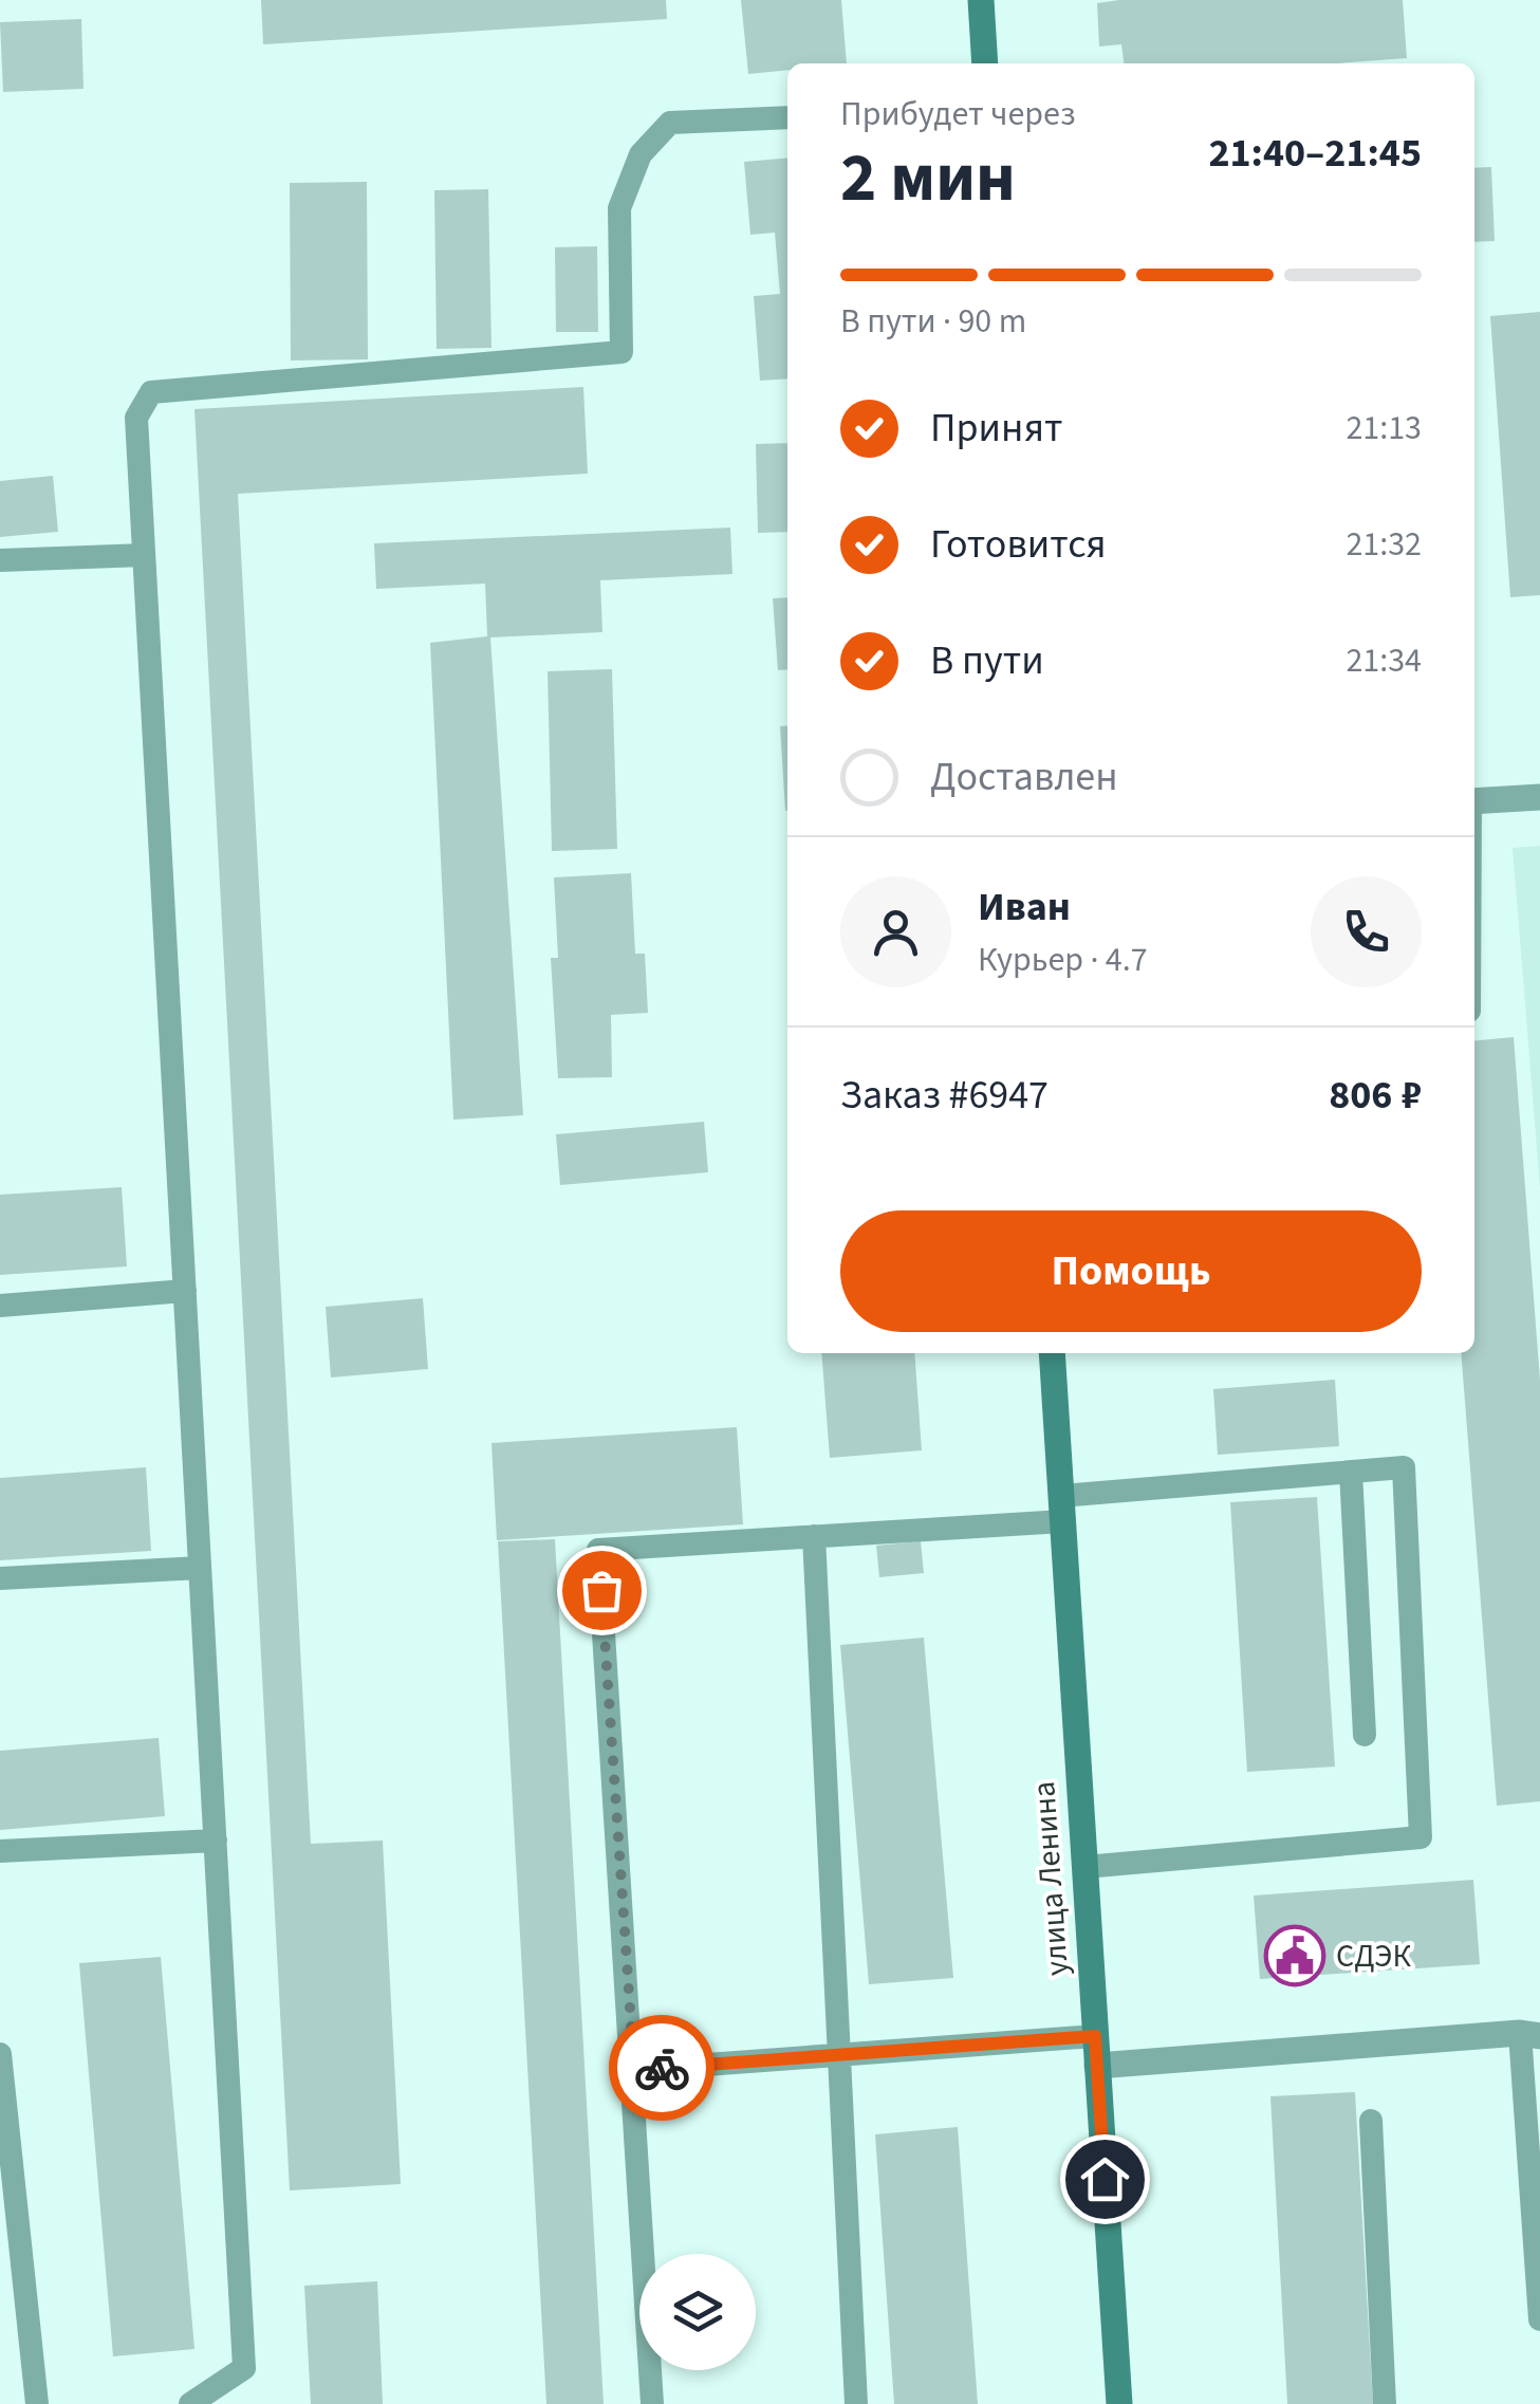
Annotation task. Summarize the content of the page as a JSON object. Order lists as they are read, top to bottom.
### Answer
{
  "streets": {
    "street": ["улица Ленина"]
  },
  "places": {
    "public building": ["СДЭК"]
  },
  "page": {
    "heading": ["2 мин", "Прибудет через", "21:40–21:45"],
    "panel": [
      "Иван",
      "Курьер · 4.7",
      "Заказ #6947",
      "806 ₽"
    ],
    "bar": "В пути · 90 m",
    "list": [
      ["Принят", "21:13"],
      ["Готовится", "21:32"],
      ["В пути", "21:34"],
      "Доставлен"
    ],
    "buttons": "Помощь"
  }
}
